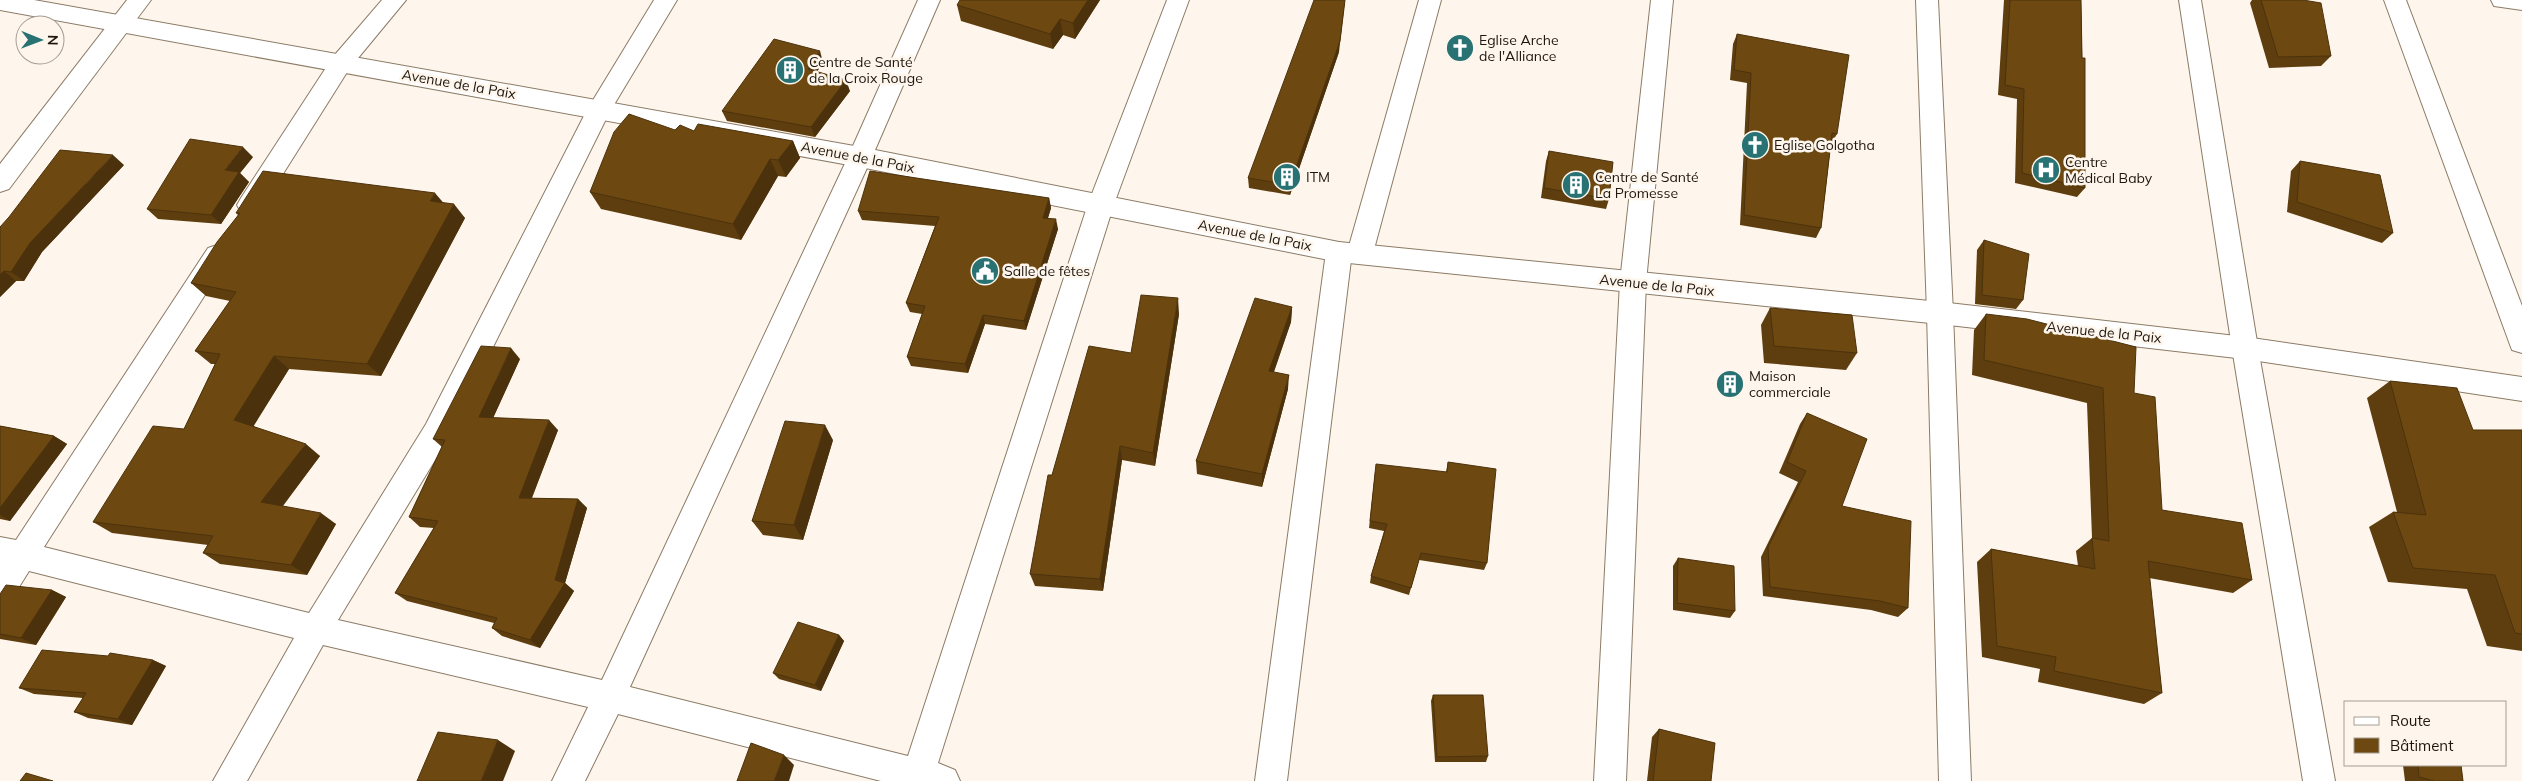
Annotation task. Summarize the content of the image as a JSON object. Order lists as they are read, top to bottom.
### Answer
{
  "streets": {
    "street": ["Avenue de la Paix"]
  },
  "places": {
    "church": ["Eglise Arche de l'Alliance", "Eglise Golgotha"],
    "building": [
      "Centre de Santé de la Croix Rouge",
      "ITM",
      "Centre de Santé La Promesse",
      "Maison commerciale"
    ],
    "hospital": ["Centre Médical Baby"],
    "public building": ["Salle de fêtes"]
  },
  "legend": ["Route", "Bâtiment"],
  "north": "right"
}
